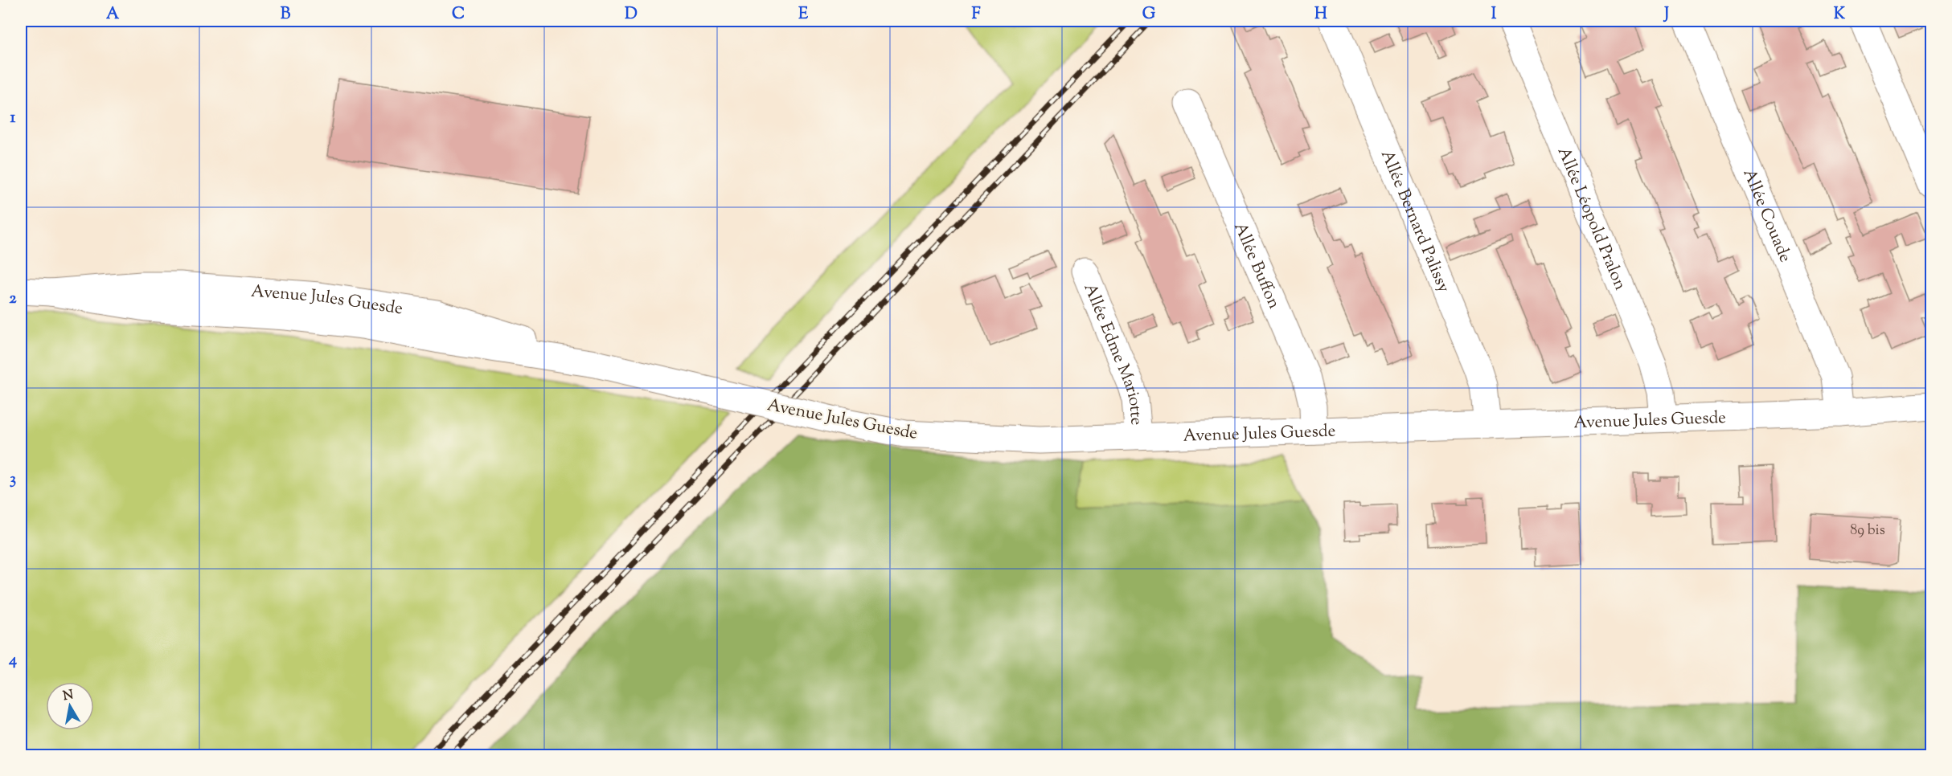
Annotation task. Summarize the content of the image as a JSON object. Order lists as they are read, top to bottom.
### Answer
{
  "streets": {
    "street": [
      "Allée Couade",
      "Allée Léopold Pralon",
      "Allée Bernard Palissy",
      "Allée Buffon",
      "Avenue Jules Guesde",
      "Allée Edme Mariotte"
    ]
  },
  "crossings": [
    ["Allée Couade", "Avenue Jules Guesde"],
    ["Allée Léopold Pralon", "Avenue Jules Guesde"],
    ["Allée Bernard Palissy", "Avenue Jules Guesde"],
    ["Allée Buffon", "Avenue Jules Guesde"],
    ["Avenue Jules Guesde", "Allée Edme Mariotte"]
  ],
  "house_numbers": ["89 bis"],
  "north": "top",
  "grid": {
    "columns": [
      "A",
      "B",
      "C",
      "D",
      "E",
      "F",
      "G",
      "H",
      "I",
      "J",
      "K"
    ],
    "rows": [
      "1",
      "2",
      "3",
      "4"
    ]
  }
}
